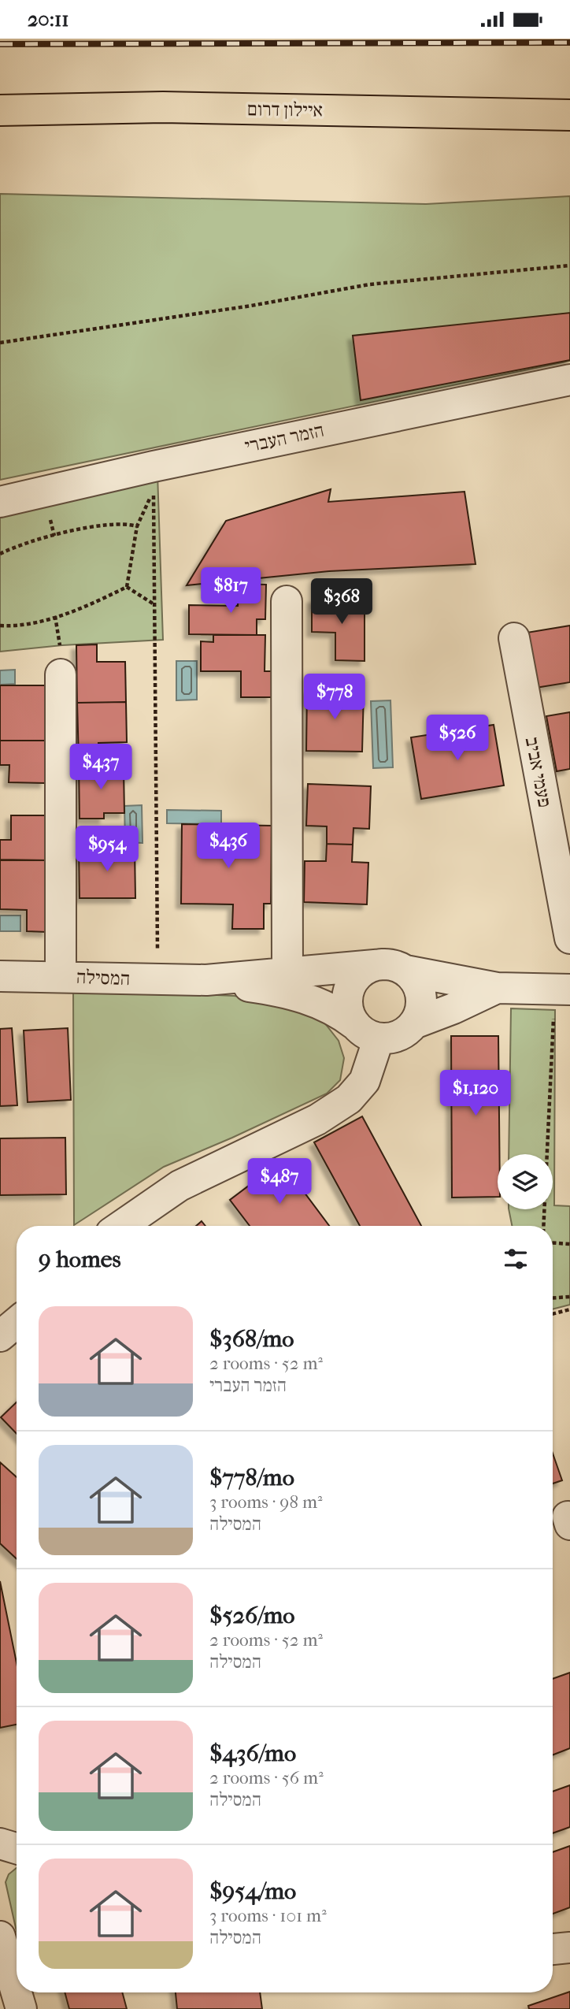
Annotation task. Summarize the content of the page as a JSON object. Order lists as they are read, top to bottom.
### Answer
{
  "streets": {
    "highway": ["איילון דרום"],
    "street": ["הזמר העברי", "פעמי אביב", "המסילה"]
  },
  "page": {
    "status": "20:11",
    "price": [
      "$817",
      "$368",
      "$778",
      "$526",
      "$437",
      "$436",
      "$954",
      "$1,120",
      "$487"
    ],
    "heading": "9 homes",
    "list": [
      {
        "name": "$368/mo",
        "note": "2 rooms · 52 m² · הזמר העברי"
      },
      {
        "name": "$778/mo",
        "note": "3 rooms · 98 m² · המסילה"
      },
      {
        "name": "$526/mo",
        "note": "2 rooms · 52 m² · המסילה"
      },
      {
        "name": "$436/mo",
        "note": "2 rooms · 56 m² · המסילה"
      },
      {
        "name": "$954/mo",
        "note": "3 rooms · 101 m² · המסילה"
      }
    ]
  }
}
